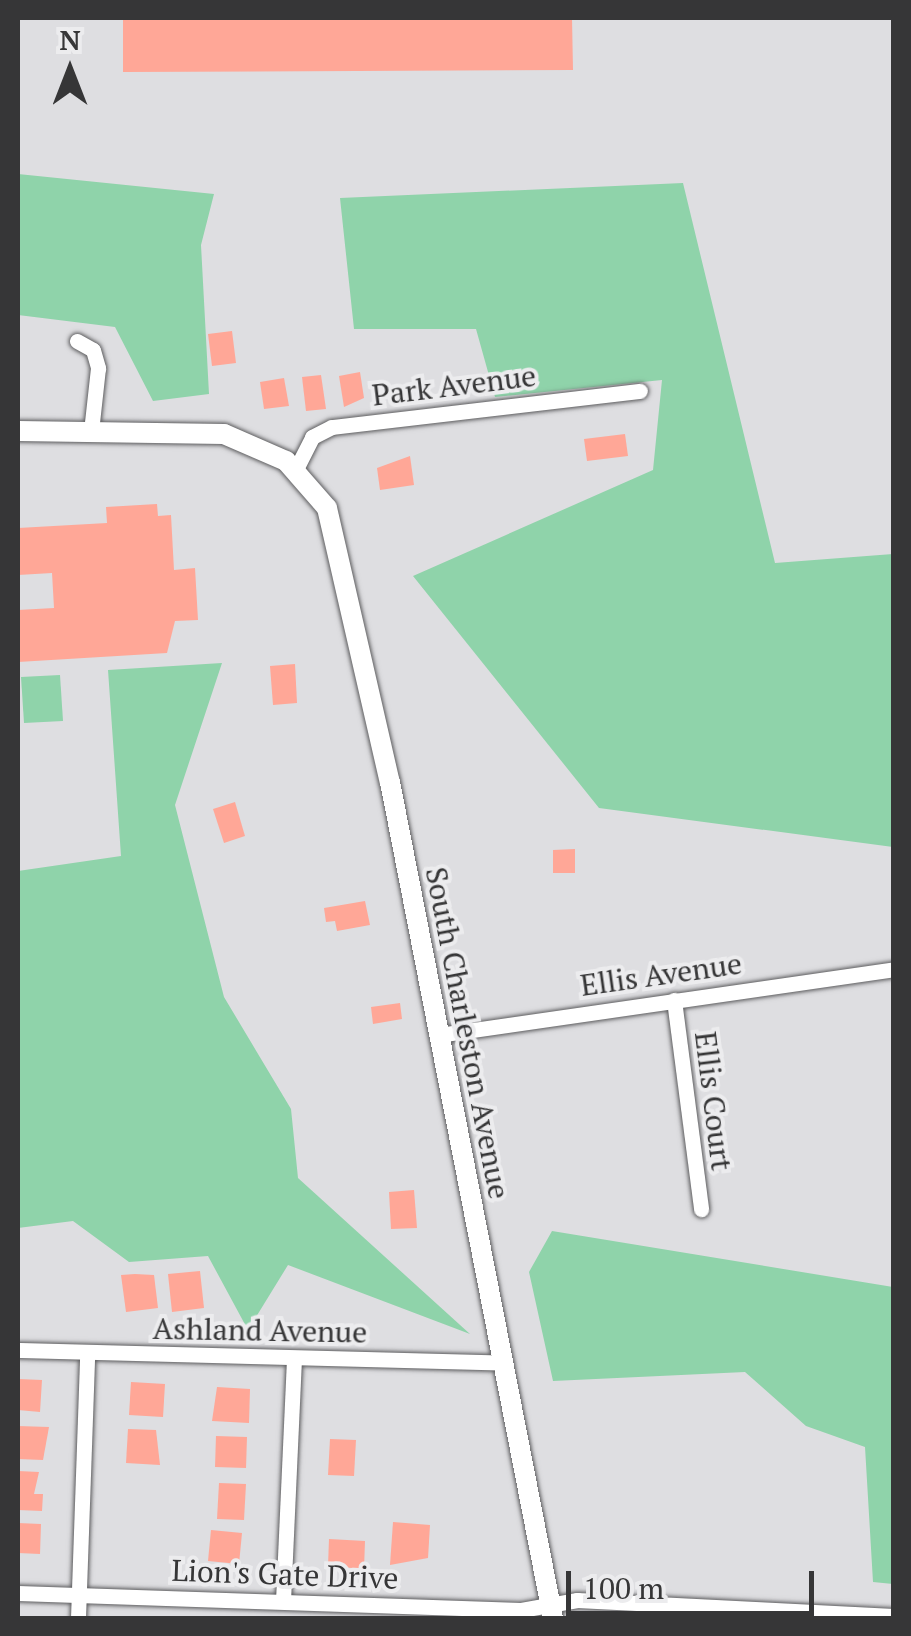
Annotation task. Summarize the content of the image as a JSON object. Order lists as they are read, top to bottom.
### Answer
{
  "streets": {
    "street": [
      "Park Avenue",
      "Ellis Avenue",
      "South Charleston Avenue",
      "Ellis Court",
      "Ashland Avenue",
      "Lion's Gate Drive"
    ]
  },
  "crossings": [
    ["Park Avenue", "South Charleston Avenue"],
    ["Ellis Avenue", "South Charleston Avenue"],
    ["Ellis Avenue", "Ellis Court"],
    ["South Charleston Avenue", "Ashland Avenue"],
    ["South Charleston Avenue", "Lion's Gate Drive"]
  ],
  "scale_bar": "100 m",
  "north": "top"
}
